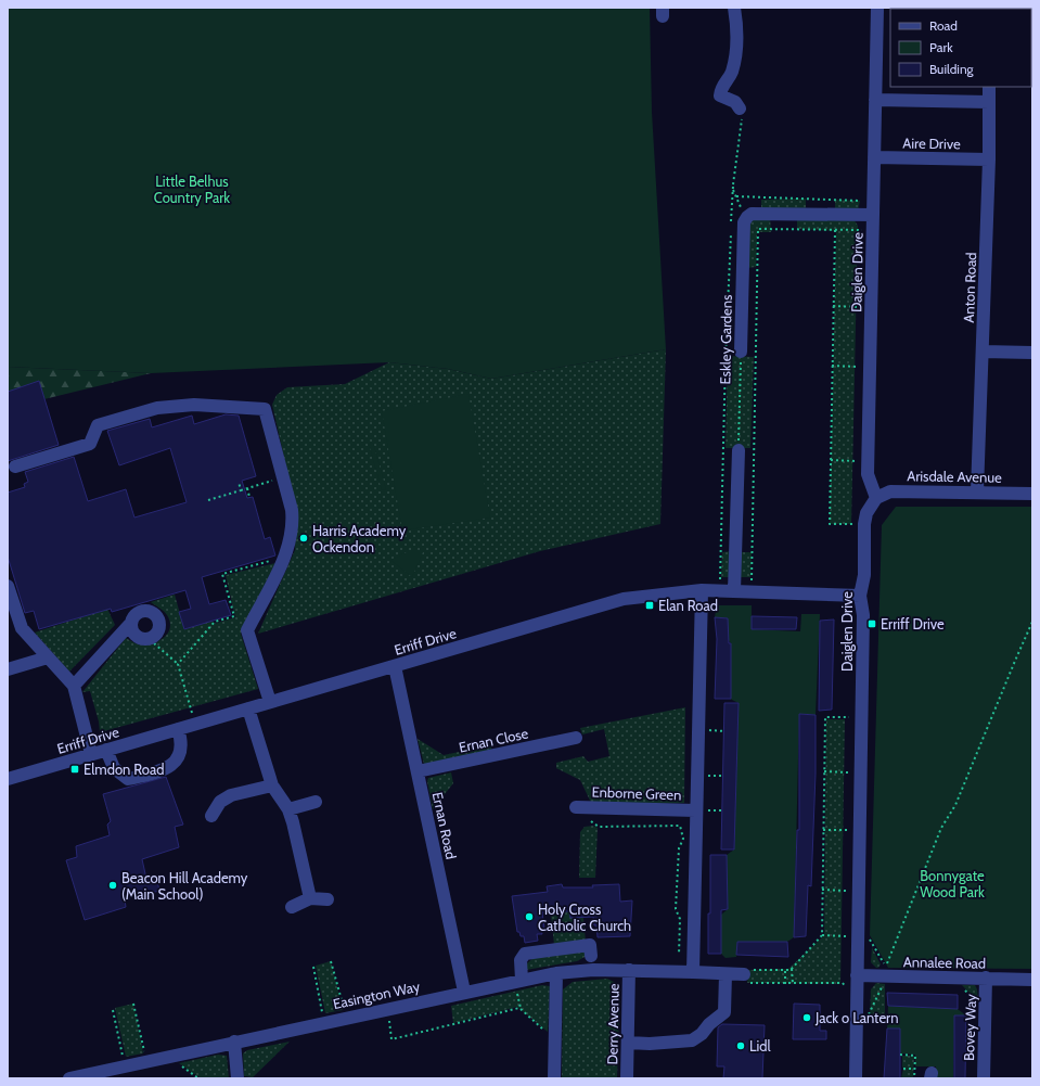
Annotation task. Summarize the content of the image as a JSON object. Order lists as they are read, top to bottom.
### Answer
{
  "streets": {
    "street": [
      "Aire Drive",
      "Daiglen Drive",
      "Anton Road",
      "Eskley Gardens",
      "Arisdale Avenue",
      "Erriff Drive",
      "Ernan Close",
      "Enborne Green",
      "Ernan Road",
      "Annalee Road",
      "Easington Way",
      "Derry Avenue",
      "Bovey Way"
    ]
  },
  "crossings": [
    ["Aire Drive", "Daiglen Drive"],
    ["Aire Drive", "Anton Road"],
    ["Daiglen Drive", "Arisdale Avenue"],
    ["Daiglen Drive", "Erriff Drive"],
    ["Daiglen Drive", "Annalee Road"],
    ["Anton Road", "Arisdale Avenue"],
    ["Erriff Drive", "Ernan Road"],
    ["Ernan Close", "Ernan Road"],
    ["Ernan Road", "Easington Way"],
    ["Annalee Road", "Bovey Way"],
    ["Easington Way", "Derry Avenue"]
  ],
  "parks": ["Little Belhus Country Park", "Bonnygate Wood Park"],
  "places": {
    "other": [
      "Harris Academy Ockendon",
      "Beacon Hill Academy (Main School)",
      "Holy Cross Catholic Church",
      "Jack o Lantern",
      "Lidl"
    ],
    "transit": ["Elan Road", "Erriff Drive", "Elmdon Road"]
  },
  "legend": ["Road", "Park", "Building"]
}
